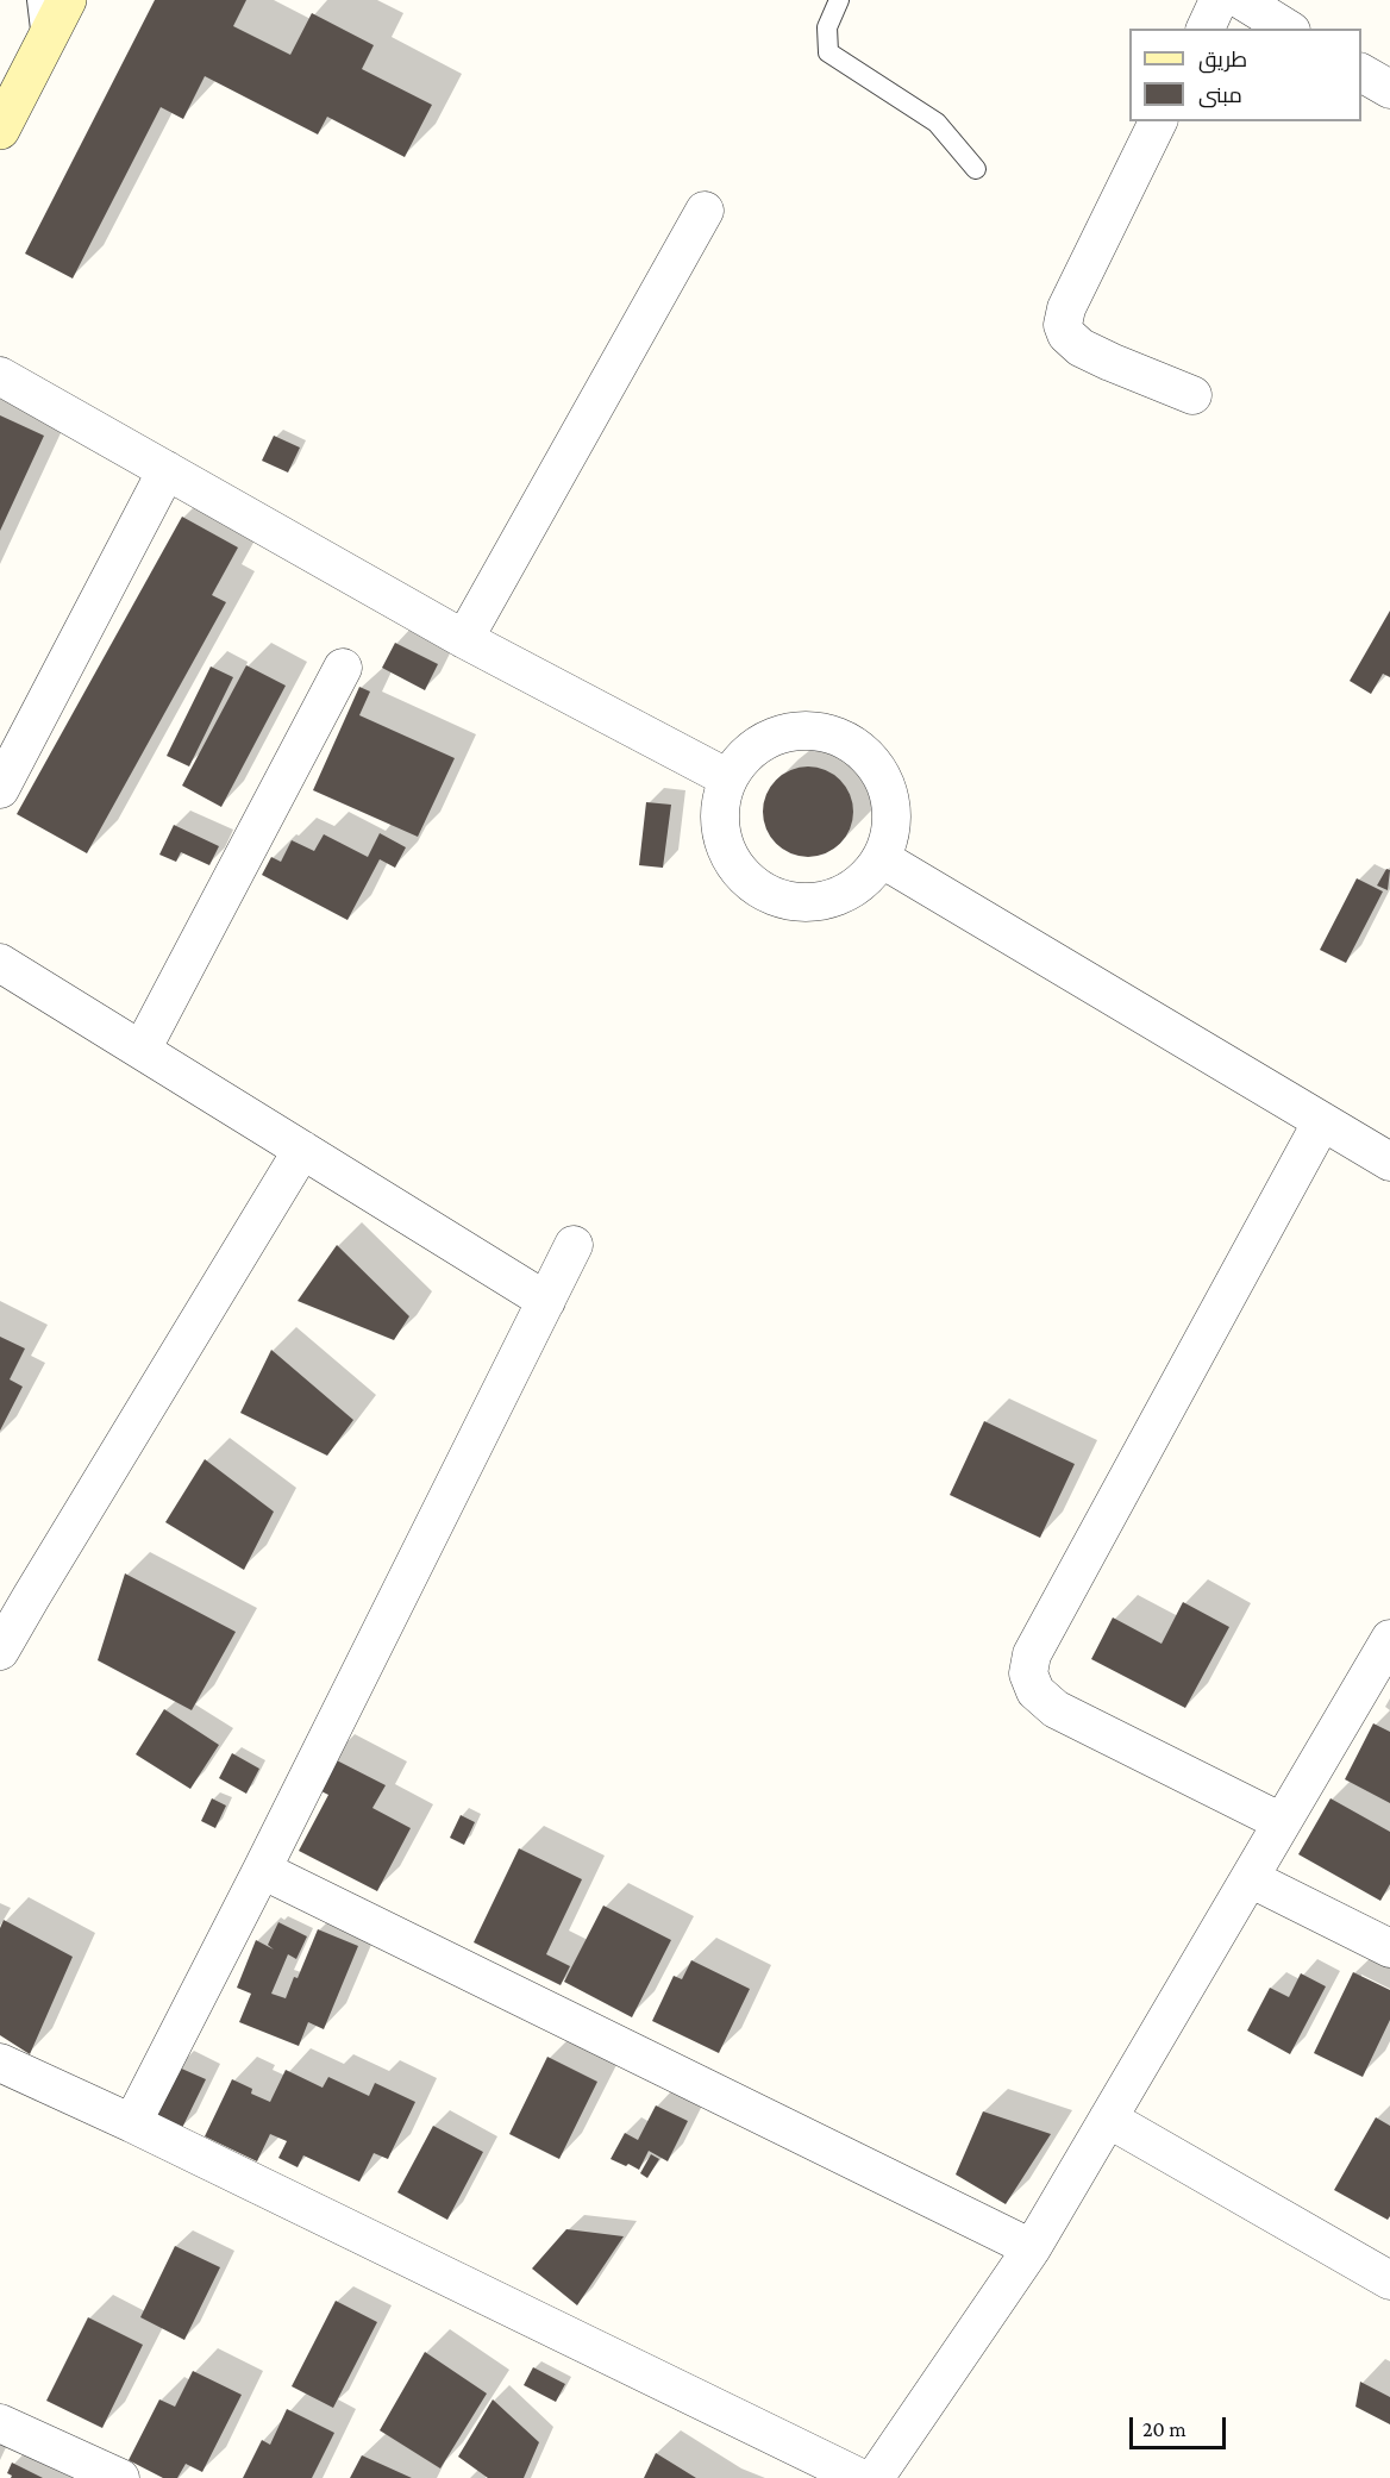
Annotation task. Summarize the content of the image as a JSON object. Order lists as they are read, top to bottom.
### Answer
{
  "legend": ["طريق", "مبنى"],
  "scale_bar": "20 m"
}
